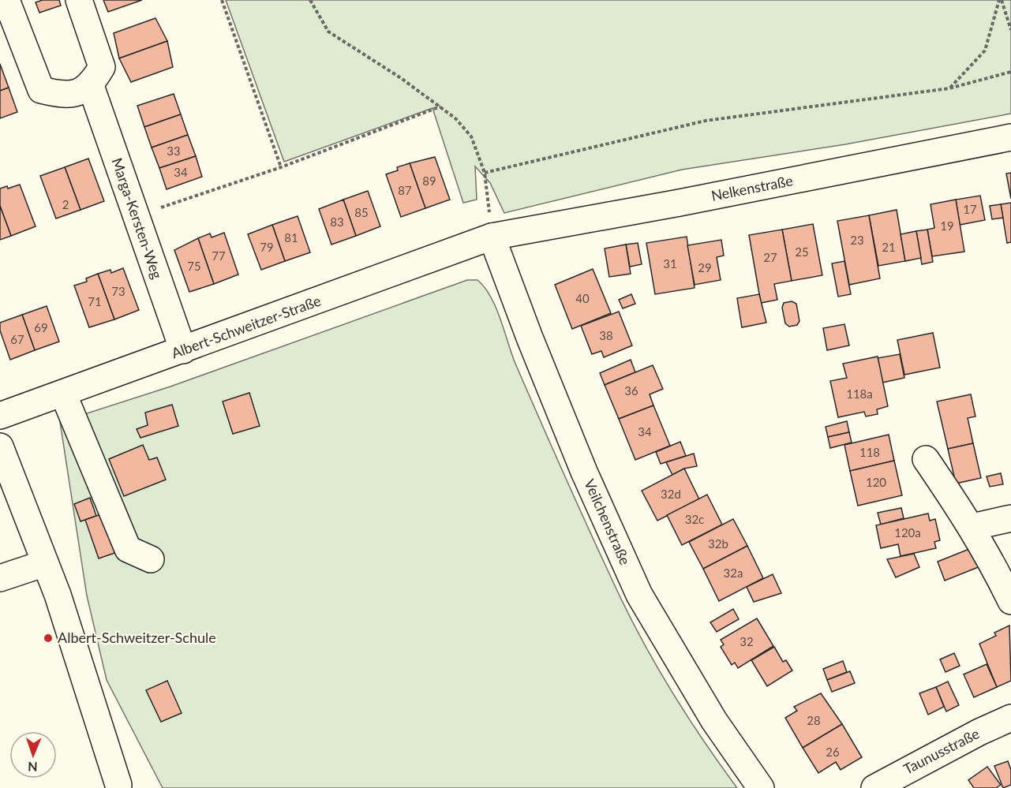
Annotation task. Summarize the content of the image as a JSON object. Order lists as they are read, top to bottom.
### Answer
{
  "streets": {
    "street": [
      "Nelkenstraße",
      "Marga-Kersten-Weg",
      "Albert-Schweitzer-Straße",
      "Veilchenstraße",
      "Taunusstraße"
    ]
  },
  "crossings": [
    ["Nelkenstraße", "Albert-Schweitzer-Straße"],
    ["Nelkenstraße", "Veilchenstraße"],
    ["Marga-Kersten-Weg", "Albert-Schweitzer-Straße"],
    ["Albert-Schweitzer-Straße", "Veilchenstraße"]
  ],
  "places": ["Albert-Schweitzer-Schule"],
  "house_numbers": [
    "33",
    "34",
    "89",
    "87",
    "2",
    "17",
    "85",
    "83",
    "19",
    "81",
    "23",
    "79",
    "21",
    "25",
    "77",
    "27",
    "31",
    "75",
    "29",
    "73",
    "40",
    "71",
    "69",
    "38",
    "67",
    "36",
    "118a",
    "34",
    "118",
    "120",
    "32d",
    "32c",
    "120a",
    "32b",
    "32a",
    "32",
    "28",
    "26"
  ],
  "north": "bottom"
}
